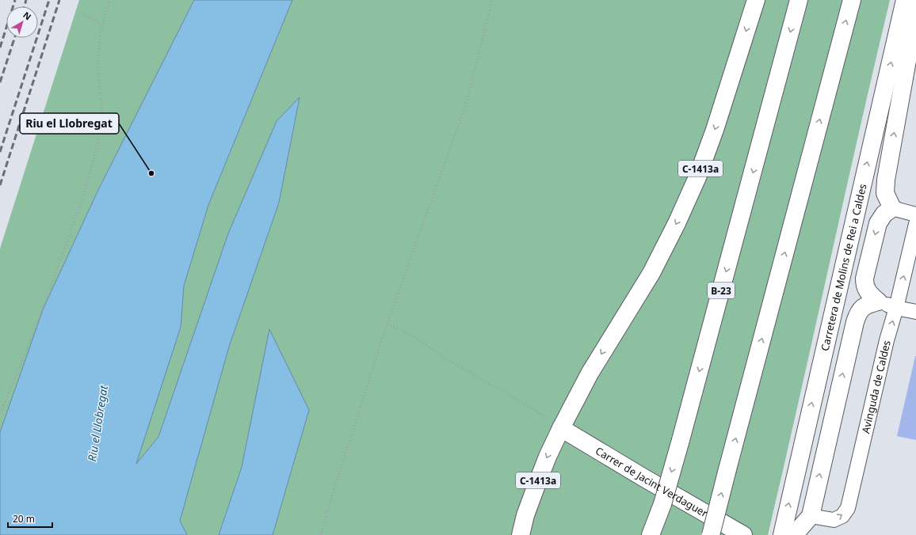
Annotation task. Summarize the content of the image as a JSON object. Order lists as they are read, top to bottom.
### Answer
{
  "streets": {
    "main road": [
      "C-1413a",
      "Carretera de Molins de Rei a Caldes",
      "B-23",
      "Carrer de Jacint Verdaguer"
    ],
    "street": ["Avinguda de Caldes"]
  },
  "crossings": [
    ["C-1413a", "Carrer de Jacint Verdaguer"]
  ],
  "one_way": ["Avinguda de Caldes"],
  "water": ["Riu el Llobregat"],
  "places": ["Riu el Llobregat"],
  "scale_bar": "20 m",
  "north": "top right"
}
